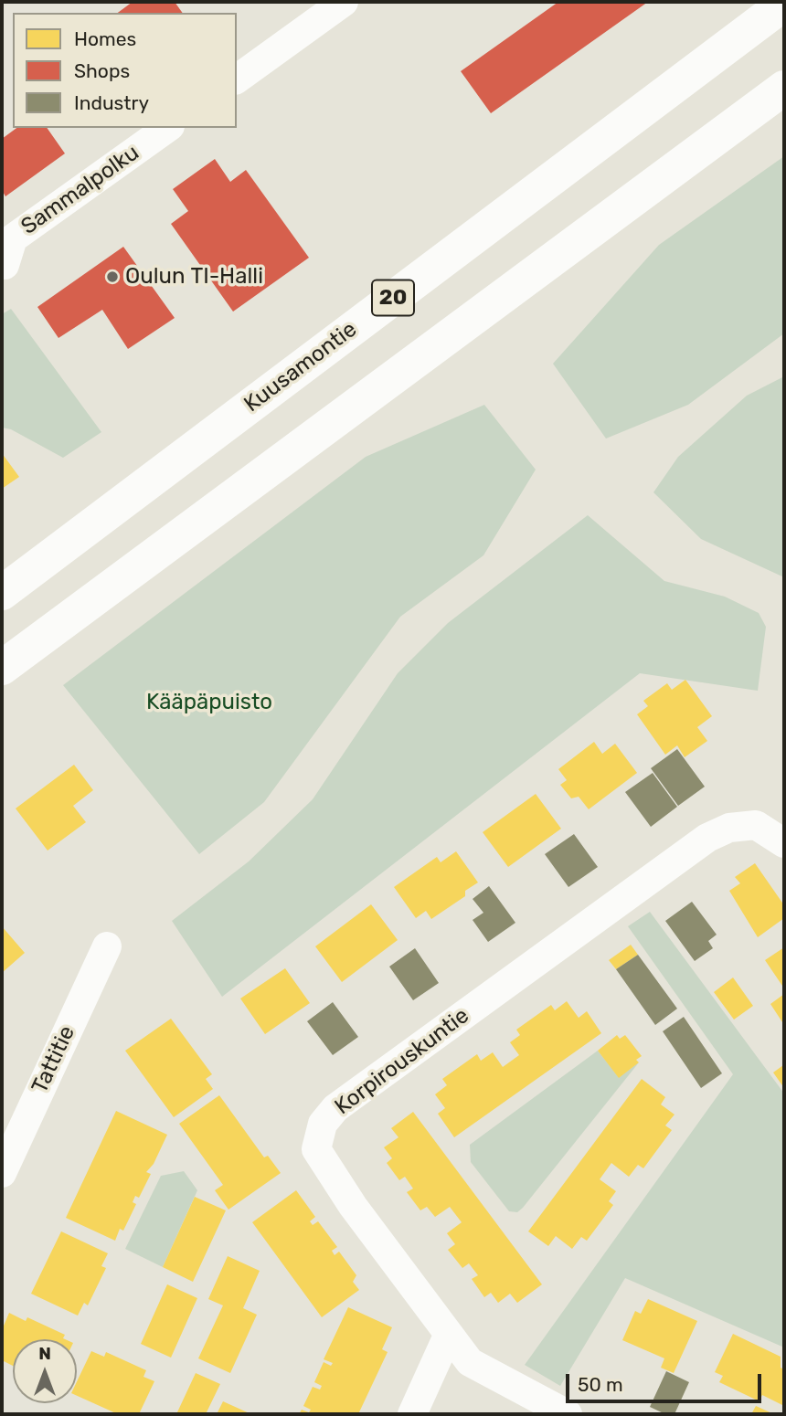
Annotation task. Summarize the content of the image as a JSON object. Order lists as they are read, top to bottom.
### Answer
{
  "streets": {
    "highway": ["20", "Kuusamontie"],
    "street": ["Sammalpolku", "Tattitie", "Korpirouskuntie"]
  },
  "parks": ["Kääpäpuisto"],
  "places": ["Oulun TI-Halli"],
  "legend": ["Homes", "Shops", "Industry"],
  "scale_bar": "50 m",
  "north": "top"
}
